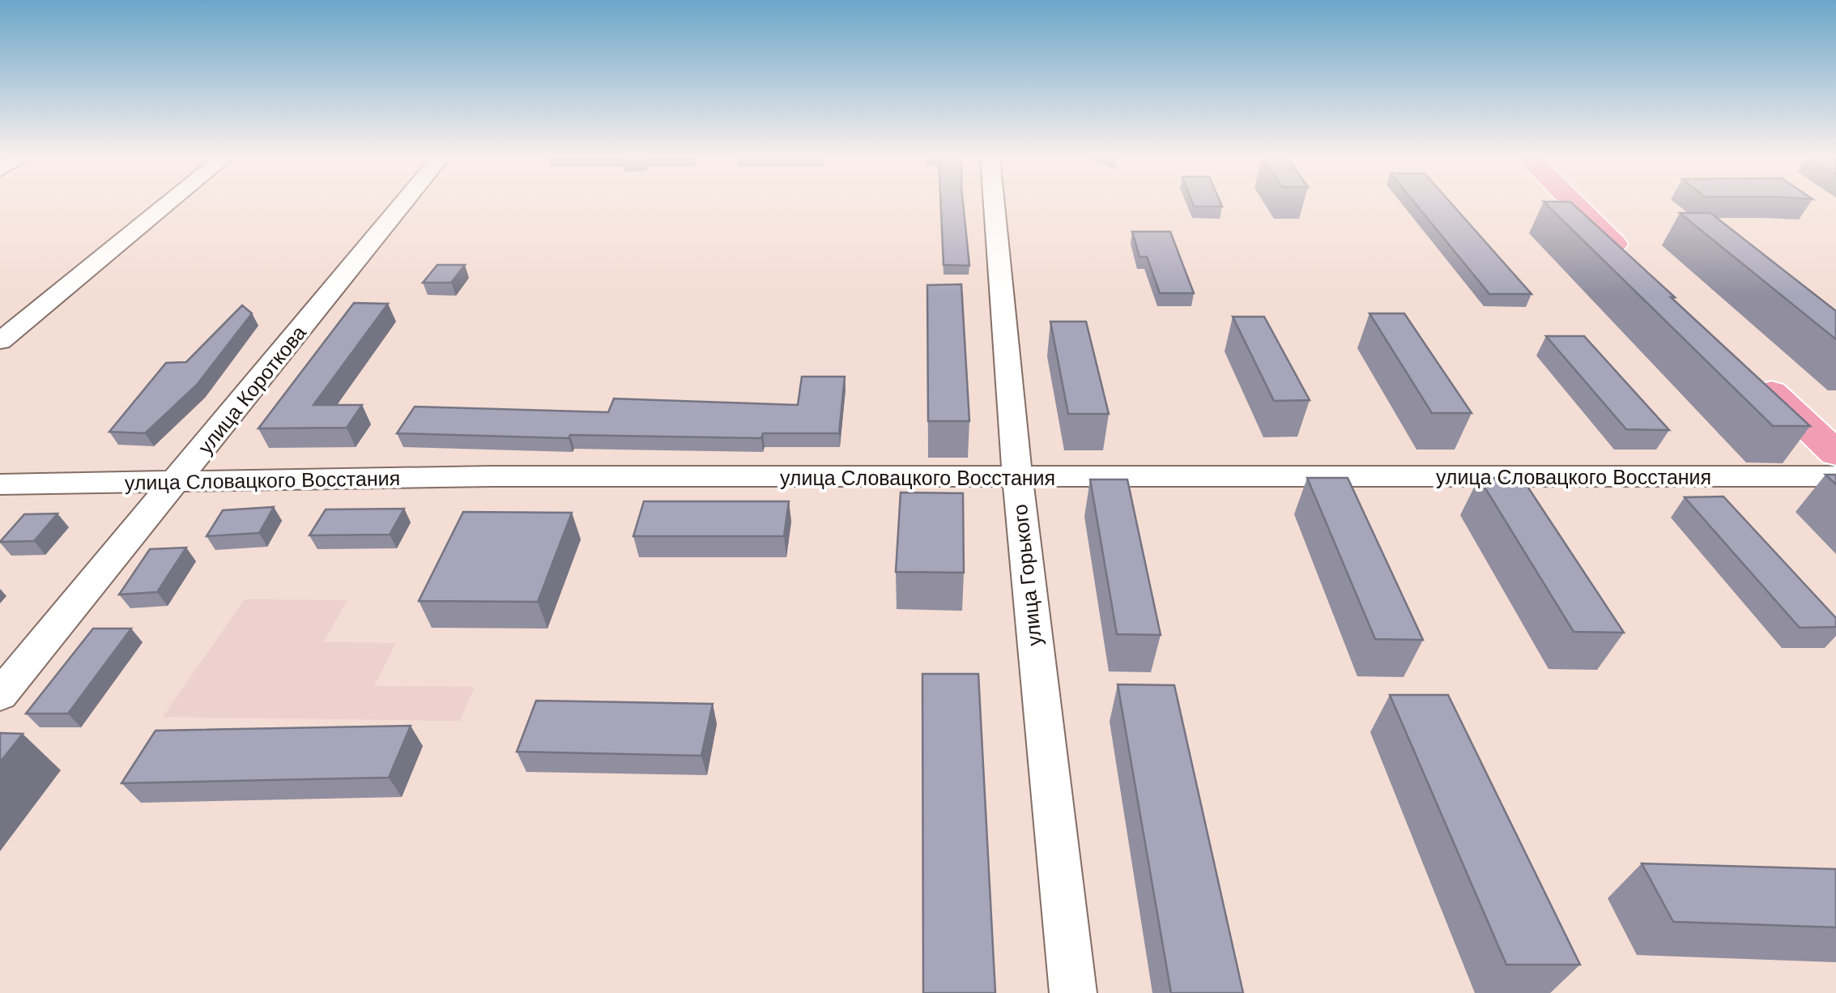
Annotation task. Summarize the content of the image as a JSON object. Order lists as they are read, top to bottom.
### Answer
{
  "streets": {
    "street": ["улица Короткова", "улица Словацкого Восстания", "улица Горького"]
  },
  "crossings": [
    ["улица Короткова", "улица Словацкого Восстания"],
    ["улица Словацкого Восстания", "улица Горького"]
  ]
}
